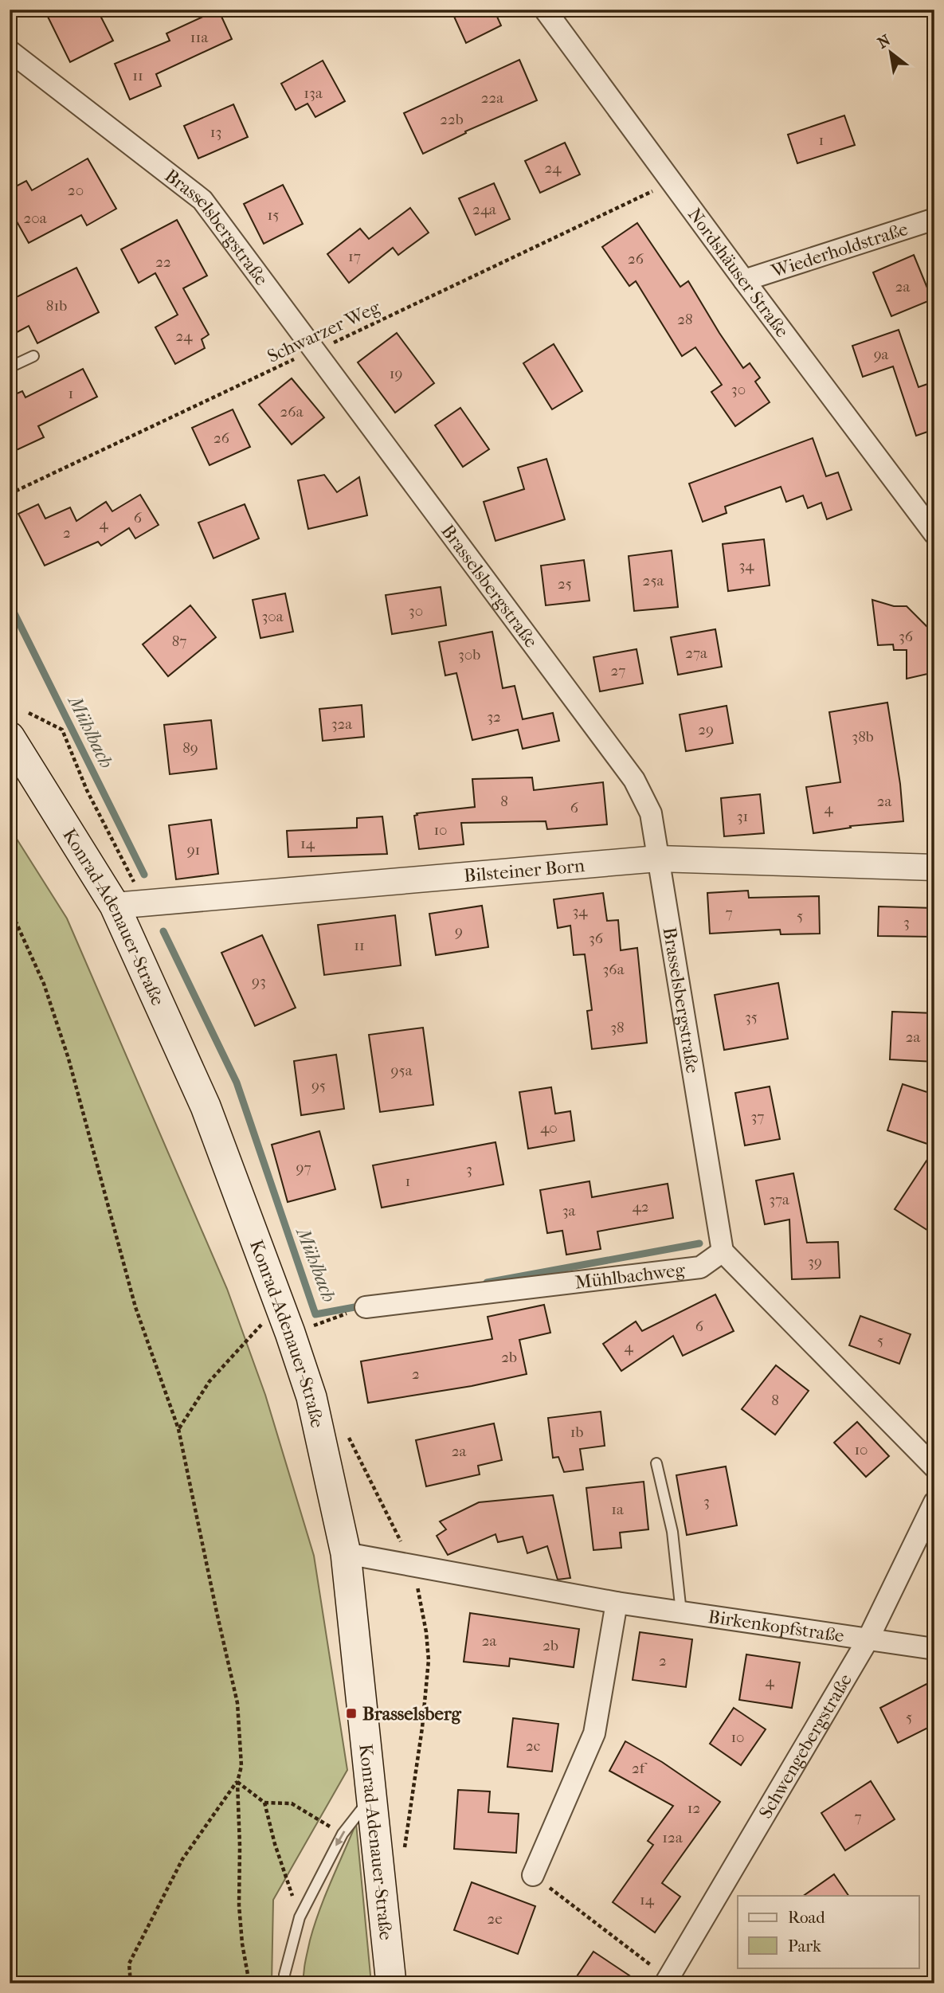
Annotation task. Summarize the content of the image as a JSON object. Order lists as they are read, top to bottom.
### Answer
{
  "streets": {
    "main road": ["Konrad-Adenauer-Straße"],
    "street": [
      "Brasselsbergstraße",
      "Wiederholdstraße",
      "Nordshäuser Straße",
      "Bilsteiner Born",
      "Mühlbachweg",
      "Birkenkopfstraße",
      "Schwengebergstraße"
    ],
    "path": ["Schwarzer Weg"]
  },
  "crossings": [
    ["Brasselsbergstraße", "Schwarzer Weg"],
    ["Brasselsbergstraße", "Bilsteiner Born"],
    ["Brasselsbergstraße", "Mühlbachweg"],
    ["Wiederholdstraße", "Nordshäuser Straße"],
    ["Bilsteiner Born", "Konrad-Adenauer-Straße"],
    ["Konrad-Adenauer-Straße", "Birkenkopfstraße"],
    ["Birkenkopfstraße", "Schwengebergstraße"]
  ],
  "water": ["Mühlbach"],
  "places": {
    "transit": ["Brasselsberg"]
  },
  "house_numbers": [
    "11a",
    "11",
    "13a",
    "22a",
    "22b",
    "13",
    "1",
    "24",
    "20",
    "24a",
    "15",
    "20a",
    "17",
    "26",
    "22",
    "2a",
    "81b",
    "28",
    "24",
    "9a",
    "19",
    "30",
    "1",
    "26a",
    "26",
    "6",
    "4",
    "2",
    "34",
    "25a",
    "25",
    "30",
    "30a",
    "36",
    "87",
    "27a",
    "30b",
    "27",
    "32",
    "32a",
    "29",
    "38b",
    "89",
    "8",
    "2a",
    "6",
    "4",
    "31",
    "10",
    "14",
    "91",
    "34",
    "7",
    "5",
    "3",
    "9",
    "36",
    "11",
    "36a",
    "93",
    "35",
    "38",
    "2a",
    "95a",
    "95",
    "37",
    "40",
    "97",
    "3",
    "1",
    "37a",
    "42",
    "3a",
    "39",
    "6",
    "5",
    "4",
    "2b",
    "2",
    "8",
    "1b",
    "10",
    "2a",
    "3",
    "1a",
    "2a",
    "2b",
    "2",
    "4",
    "5",
    "10",
    "2c",
    "2f",
    "12",
    "7",
    "12a",
    "14",
    "2e"
  ],
  "legend": ["Road", "Park"],
  "north": "top left"
}
